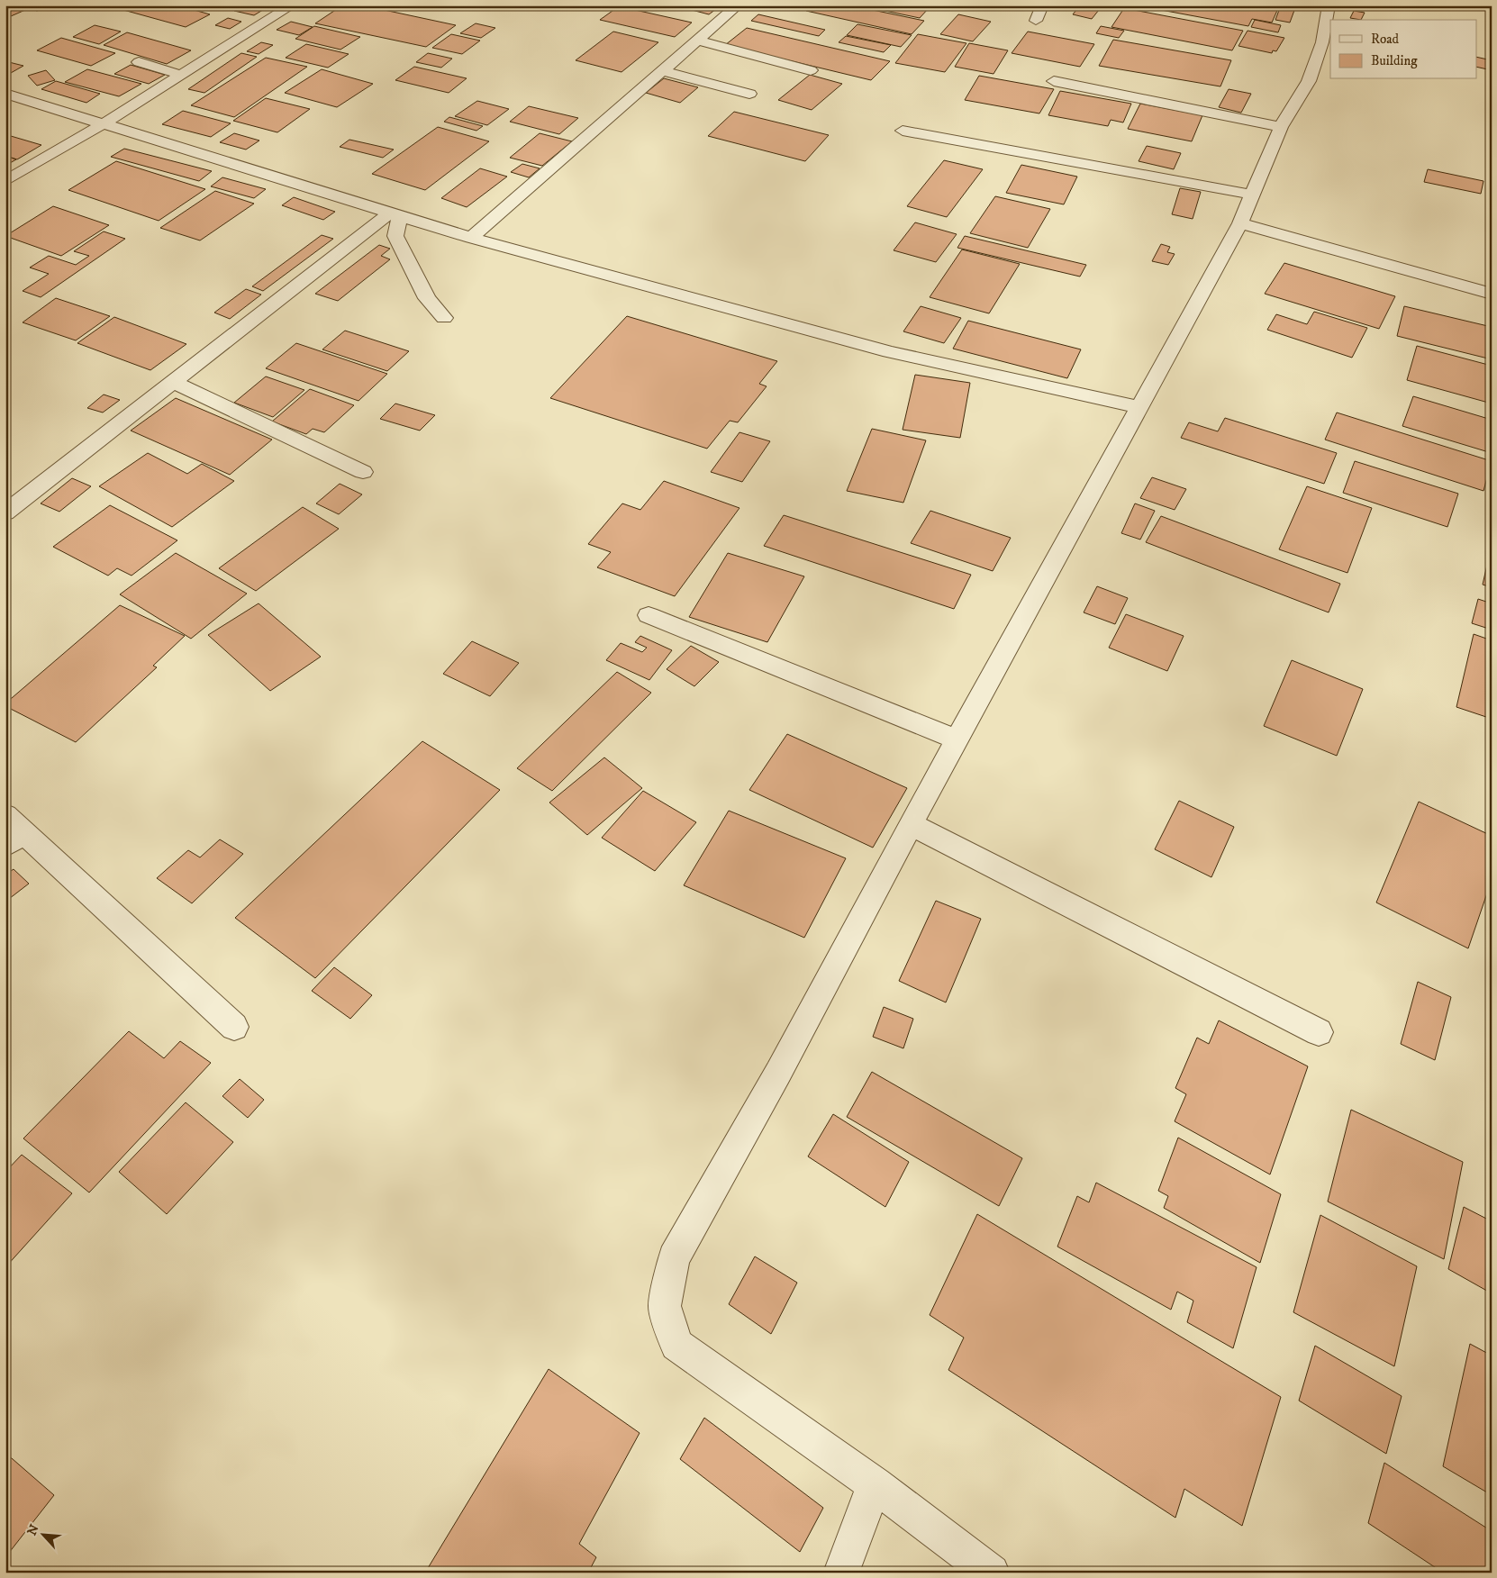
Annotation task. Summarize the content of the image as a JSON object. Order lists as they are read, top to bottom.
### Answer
{
  "legend": ["Road", "Building"],
  "north": "top left"
}
